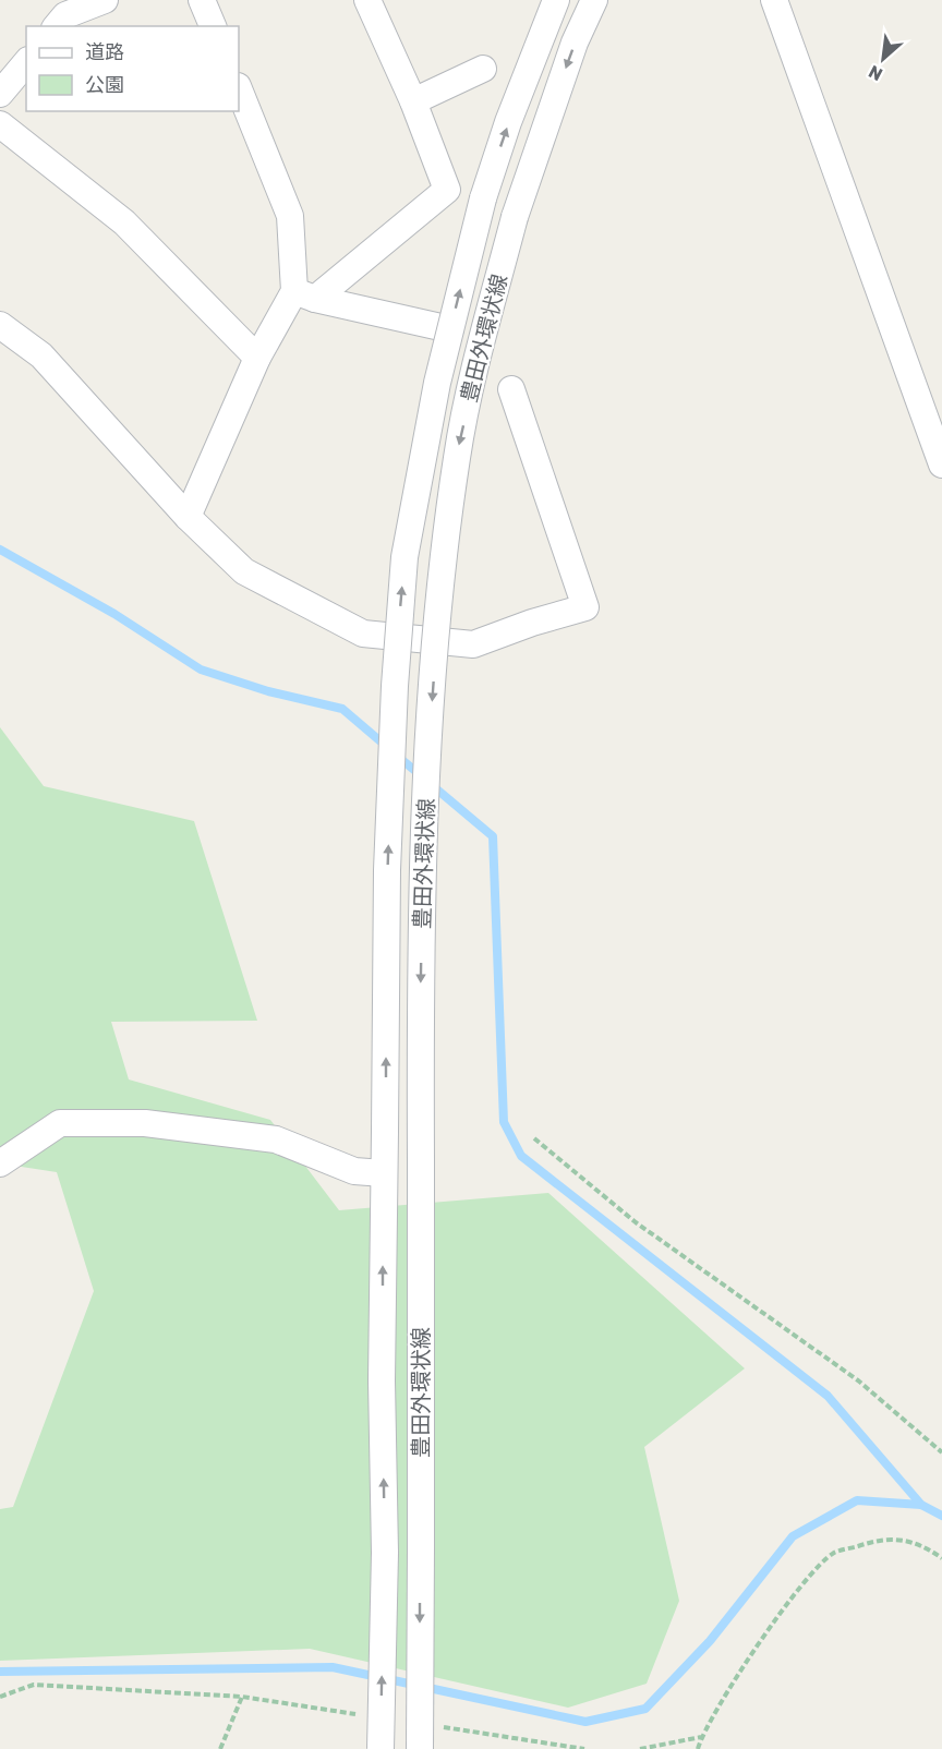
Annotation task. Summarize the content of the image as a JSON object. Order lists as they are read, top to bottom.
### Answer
{
  "streets": {
    "street": ["豊田外環状線"]
  },
  "legend": ["道路", "公園"],
  "north": "bottom left"
}
